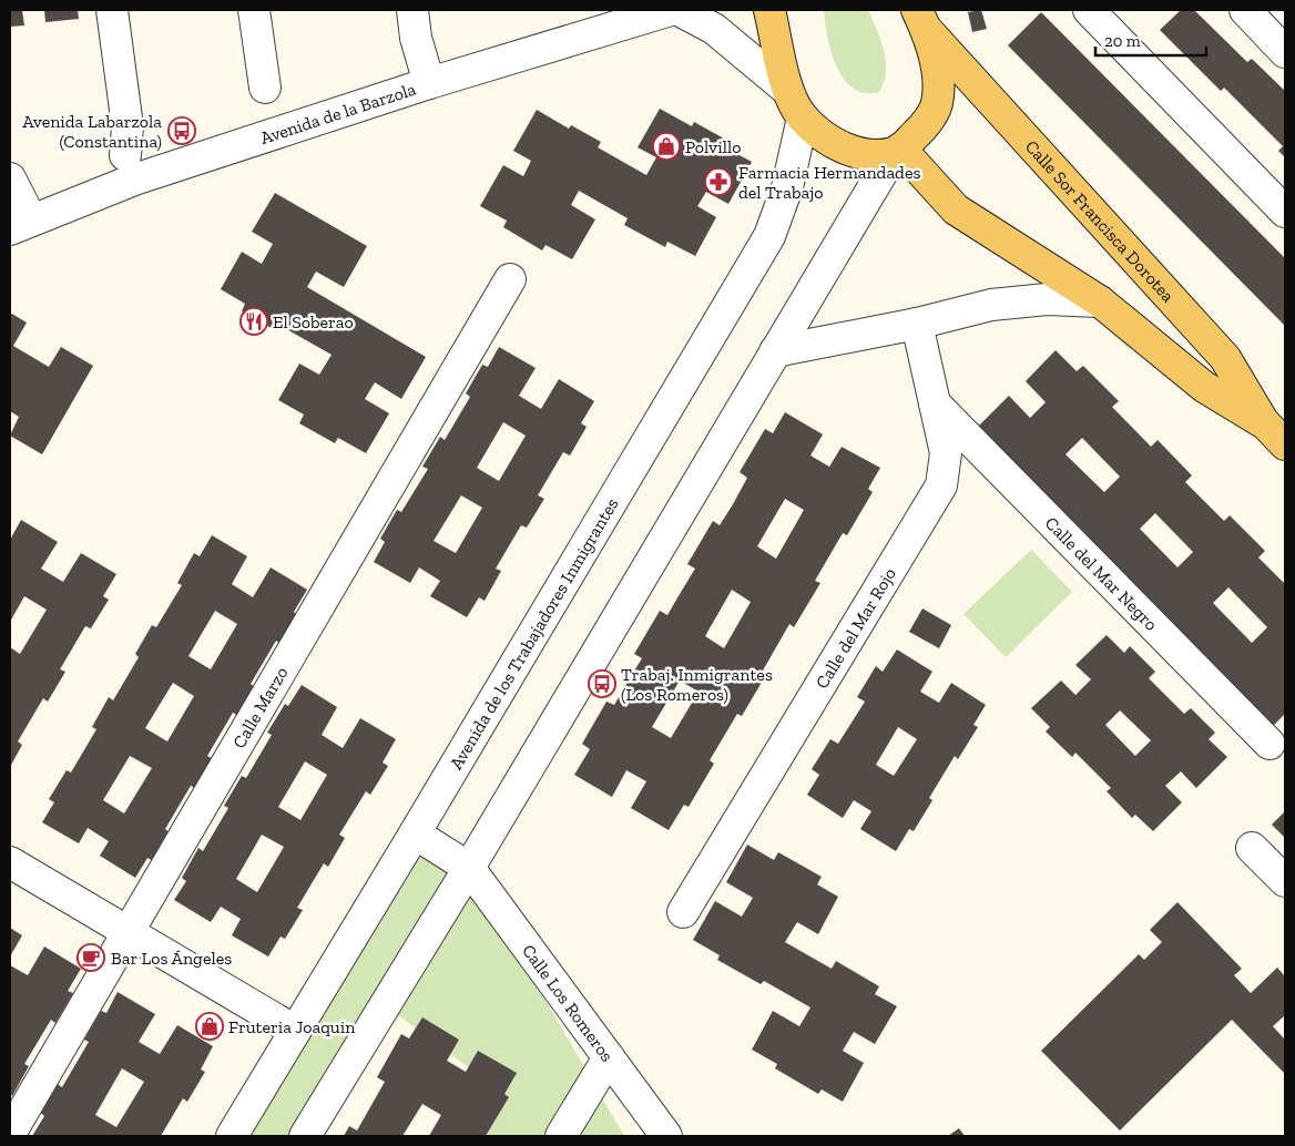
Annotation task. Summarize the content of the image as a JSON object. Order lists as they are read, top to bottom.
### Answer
{
  "streets": {
    "main road": ["Calle Sor Francisca Dorotea"],
    "street": [
      "Avenida de la Barzola",
      "Calle del Mar Negro",
      "Calle del Mar Rojo",
      "Avenida de los Trabajadores Inmigrantes",
      "Calle Marzo",
      "Calle Los Romeros"
    ]
  },
  "crossings": [
    ["Calle del Mar Negro", "Calle del Mar Rojo"]
  ],
  "places": {
    "bus stop": ["Avenida Labarzola (Constantina)", "Trabaj. Inmigrantes (Los Romeros)"],
    "shop": ["Polvillo", "Fruteria Joaquin"],
    "pharmacy": ["Farmacia Hermandades del Trabajo"],
    "restaurant": ["El Soberao"],
    "cafe": ["Bar Los Ángeles"]
  },
  "scale_bar": "20 m"
}
